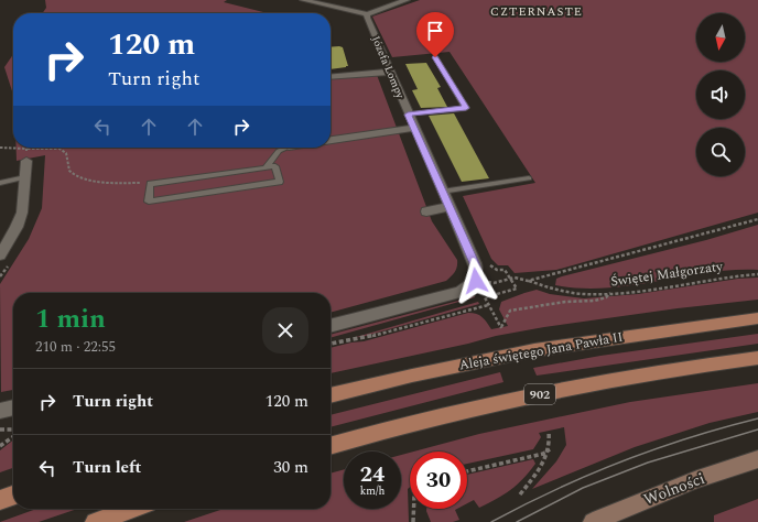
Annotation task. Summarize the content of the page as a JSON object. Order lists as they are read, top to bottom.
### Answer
{
  "streets": {
    "main road": ["Aleja świętego Jana Pawła II", "902"],
    "street": ["Józefa Lompy", "Wolności"],
    "path": ["Świętej Małgorzaty"]
  },
  "districts": ["CZTERNASTE"],
  "north": "bottom",
  "page": {
    "turn": ["120 m", "Turn right"],
    "heading": ["1 min", "210 m · 22:55"],
    "list": [
      {
        "name": "Turn right",
        "value": "120 m"
      },
      {
        "name": "Turn left",
        "value": "30 m"
      }
    ],
    "speed": "24 km/h",
    "limit": "30"
  }
}
